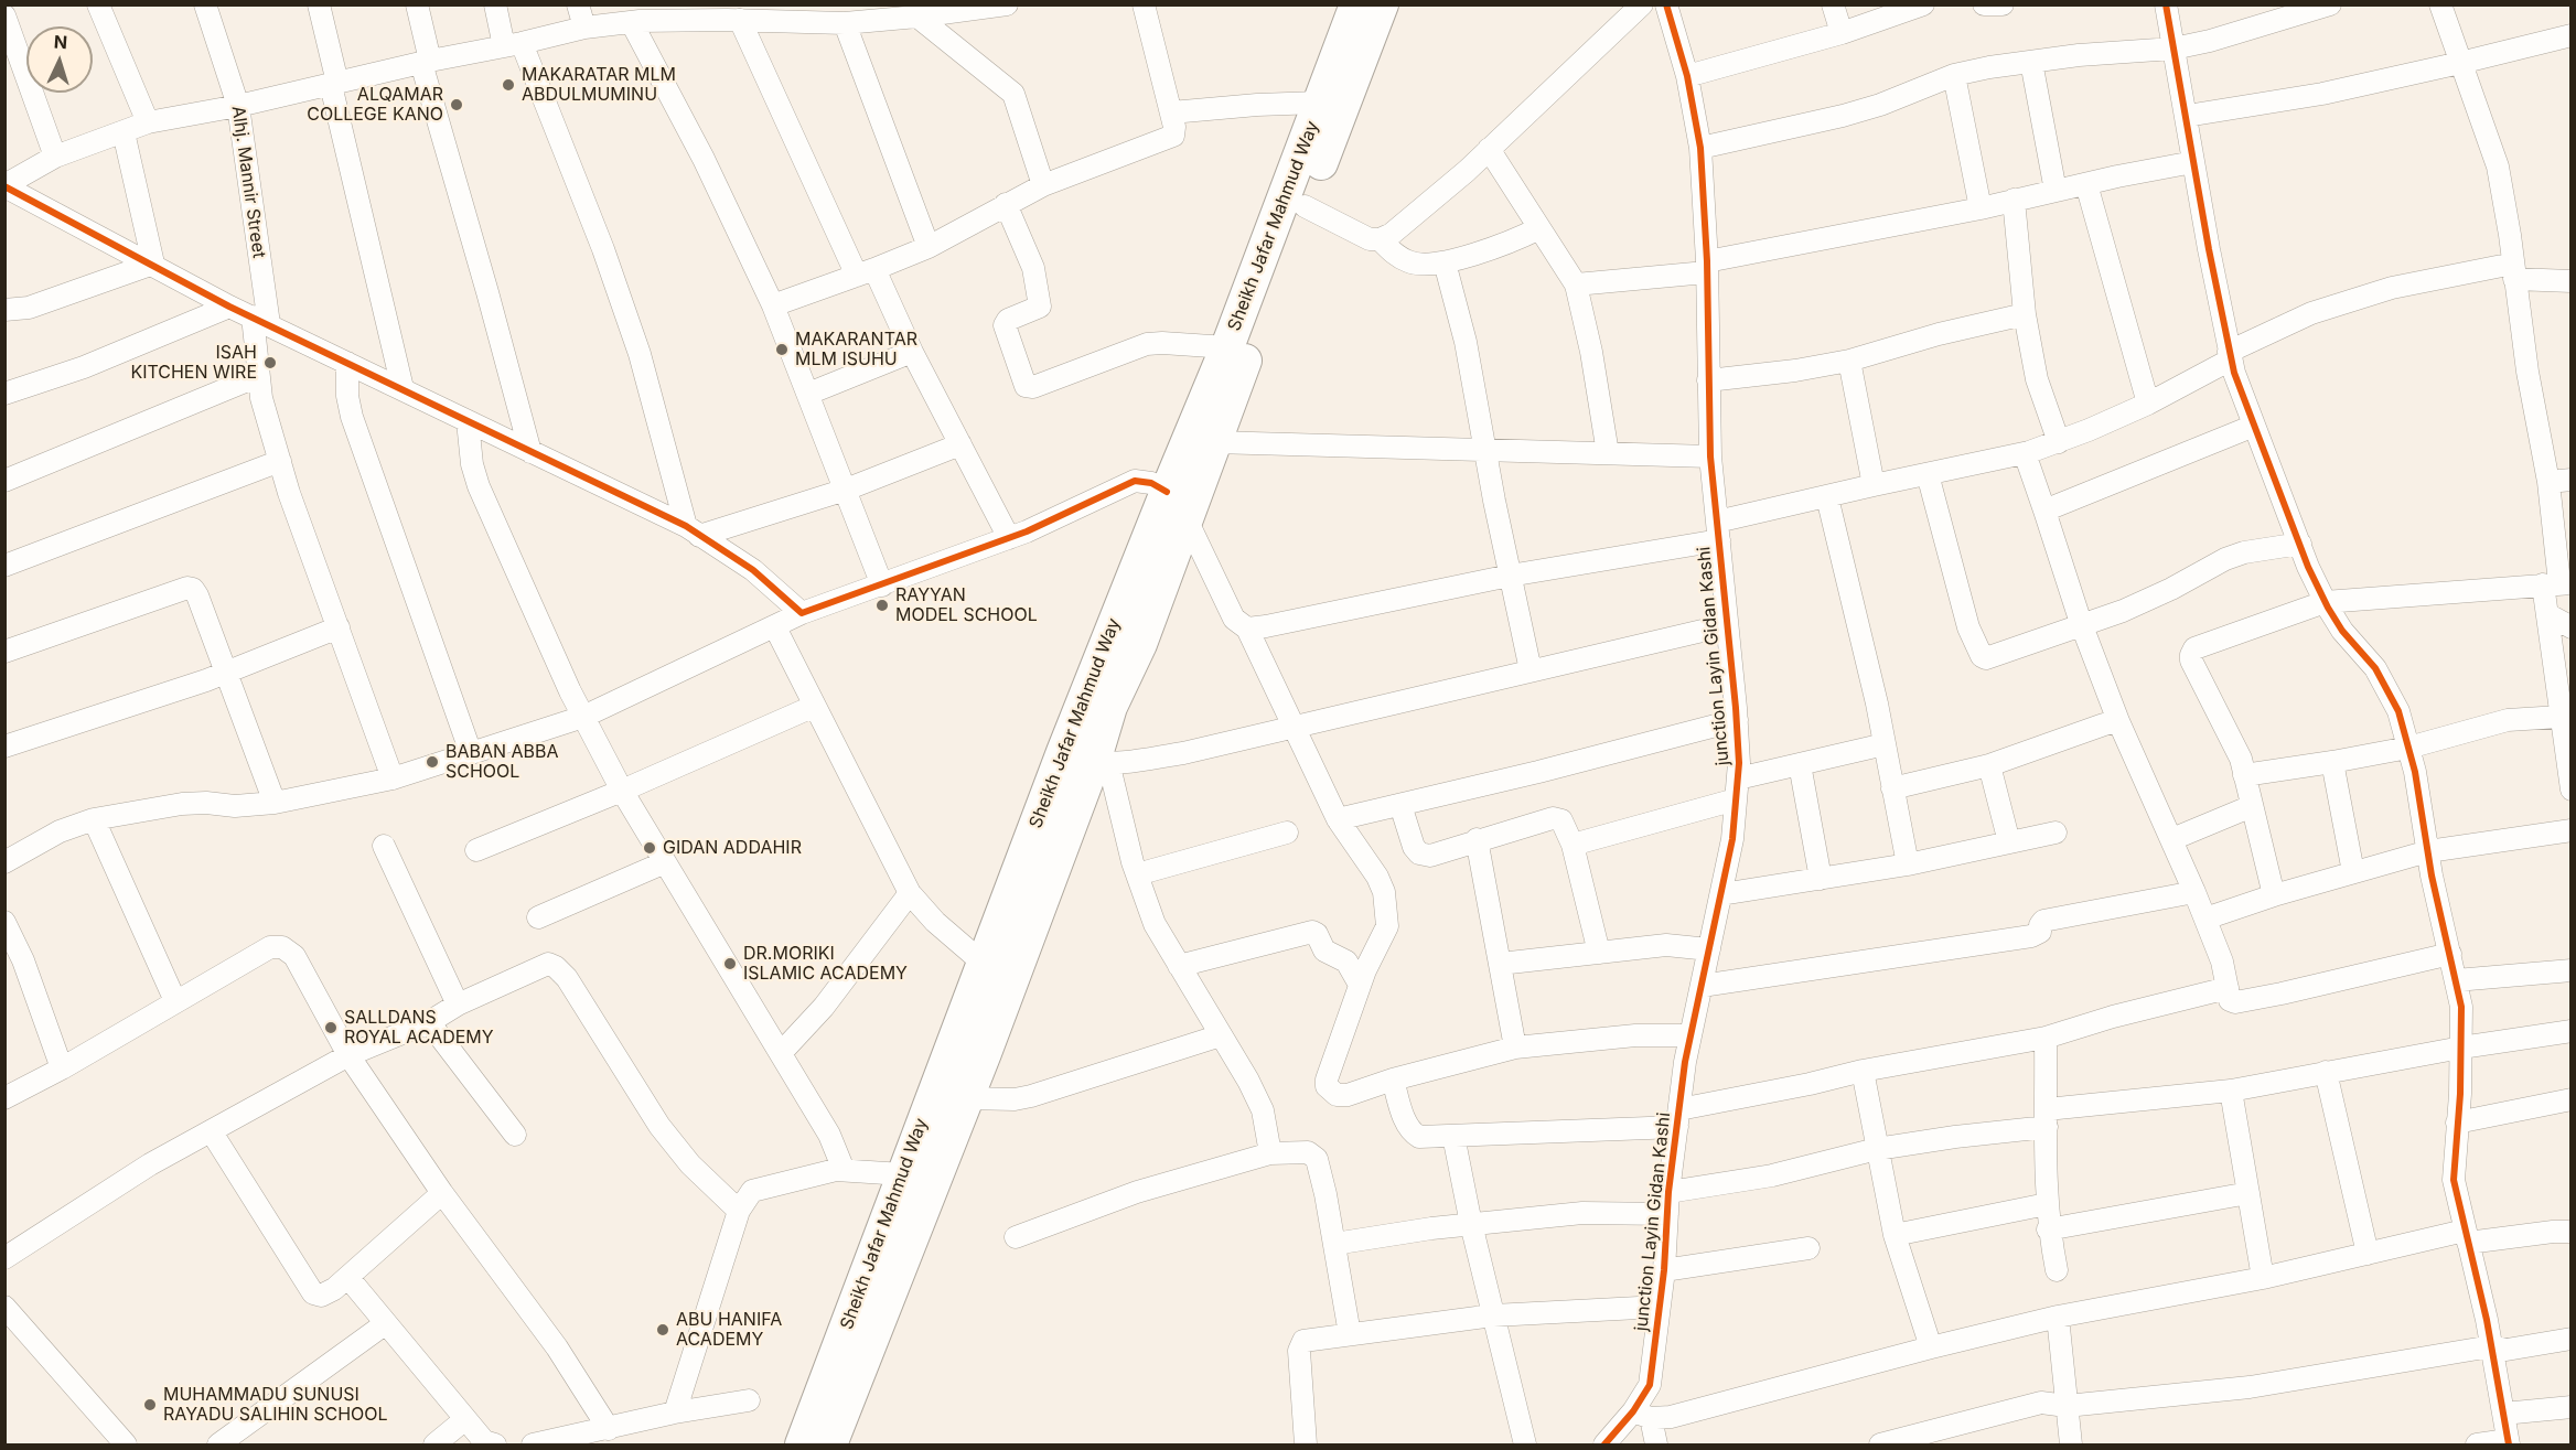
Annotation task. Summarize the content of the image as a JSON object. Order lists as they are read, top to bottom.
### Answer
{
  "streets": {
    "main road": ["Sheikh Jafar Mahmud Way"],
    "street": ["Alhj. Mannir Street", "junction Layin Gidan Kashi"]
  },
  "places": [
    "MAKARATAR MLM ABDULMUMINU",
    "ALQAMAR COLLEGE KANO",
    "MAKARANTAR MLM ISUHU",
    "ISAH KITCHEN WIRE",
    "RAYYAN MODEL SCHOOL",
    "BABAN ABBA SCHOOL",
    "GIDAN ADDAHIR",
    "DR.MORIKI ISLAMIC ACADEMY",
    "SALLDANS ROYAL ACADEMY",
    "ABU HANIFA ACADEMY",
    "MUHAMMADU SUNUSI RAYADU SALIHIN SCHOOL"
  ],
  "north": "top"
}
